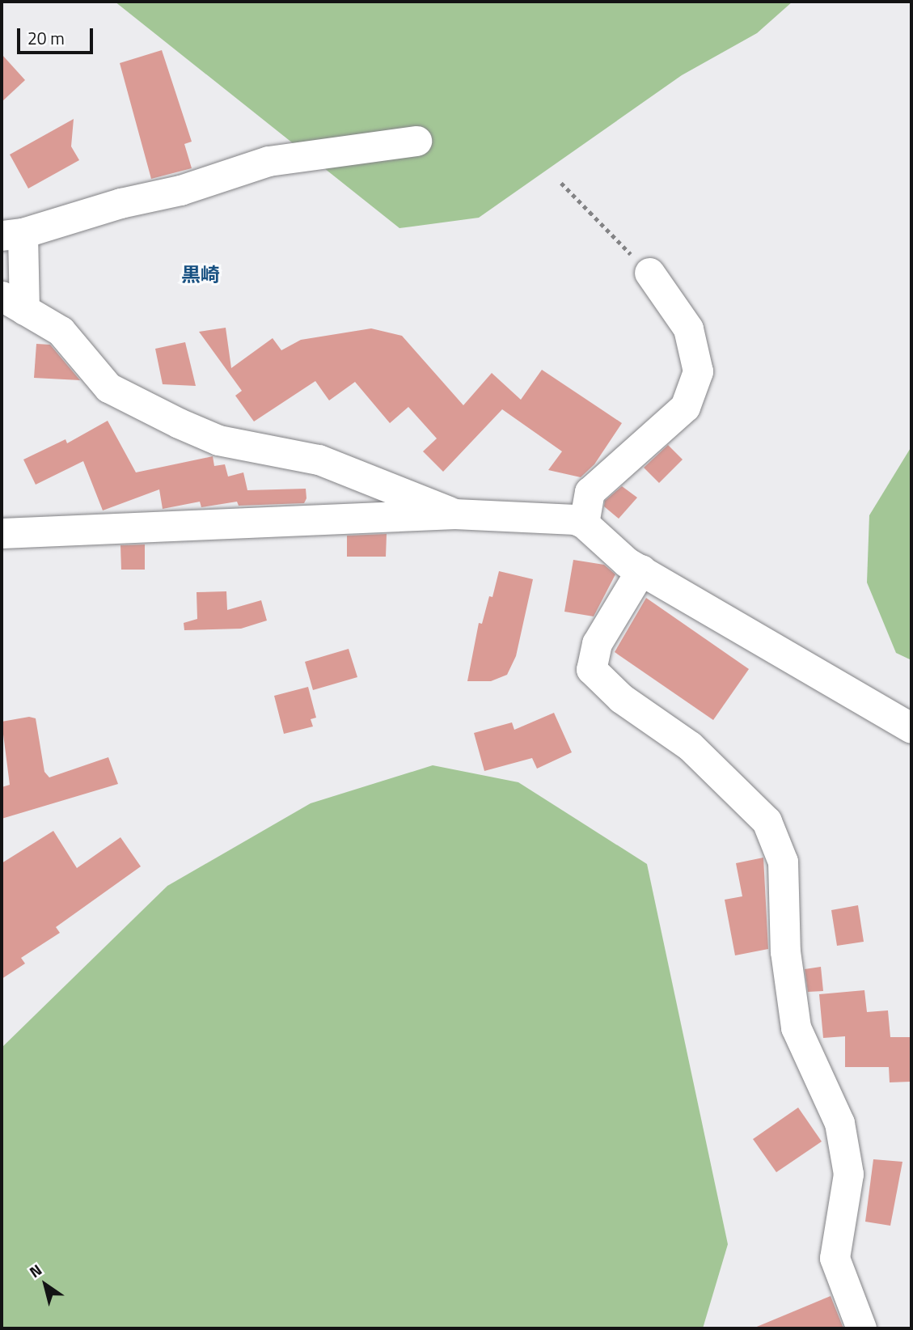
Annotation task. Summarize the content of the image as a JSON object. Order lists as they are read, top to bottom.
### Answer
{
  "districts": ["黒崎"],
  "scale_bar": "20 m",
  "north": "top left"
}
